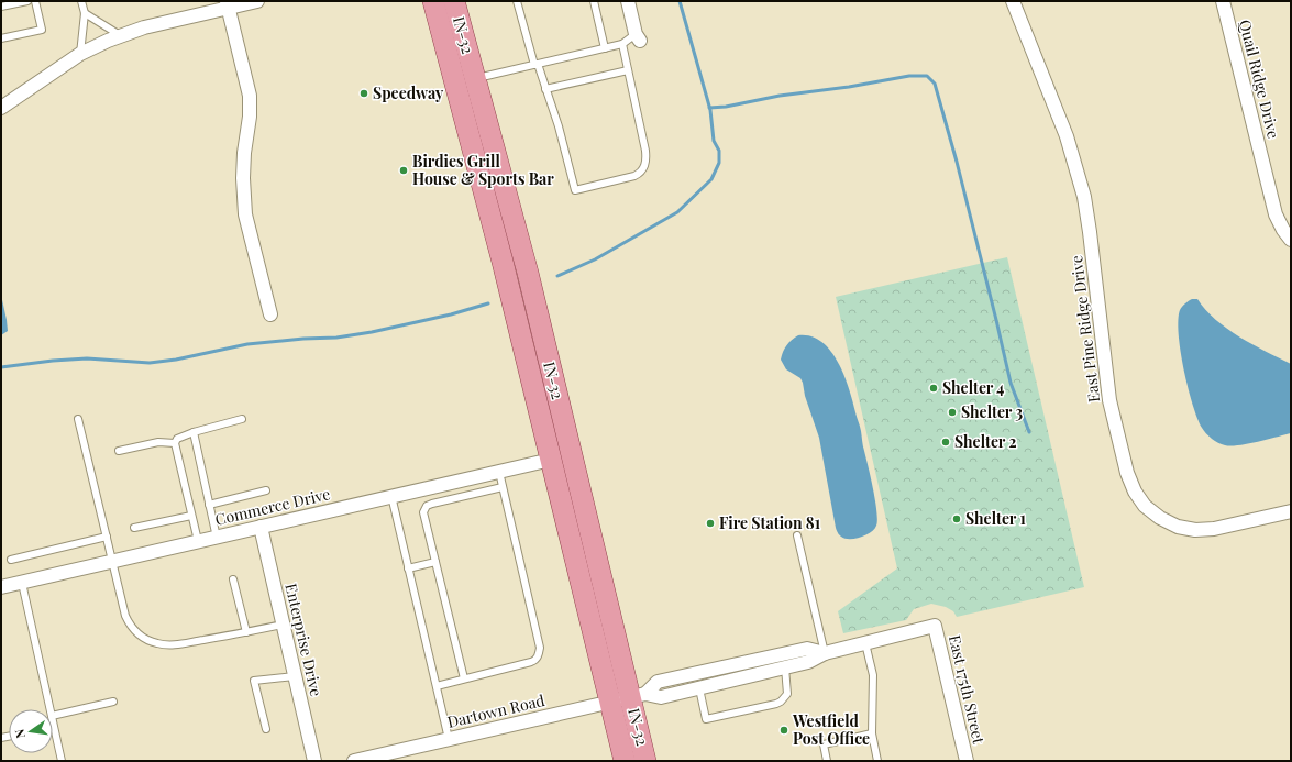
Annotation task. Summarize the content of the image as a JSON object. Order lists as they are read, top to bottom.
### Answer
{
  "streets": {
    "main road": ["IN-32"],
    "street": [
      "Quail Ridge Drive",
      "East Pine Ridge Drive",
      "Commerce Drive",
      "Enterprise Drive",
      "East 175th Street",
      "Dartown Road"
    ]
  },
  "crossings": [
    ["IN-32", "Commerce Drive"],
    ["IN-32", "Dartown Road"],
    ["Commerce Drive", "Enterprise Drive"],
    ["East 175th Street", "Dartown Road"]
  ],
  "places": [
    "Speedway",
    "Birdies Grill House & Sports Bar",
    "Shelter 4",
    "Shelter 3",
    "Shelter 2",
    "Shelter 1",
    "Fire Station 81",
    "Westfield Post Office"
  ],
  "north": "left"
}
